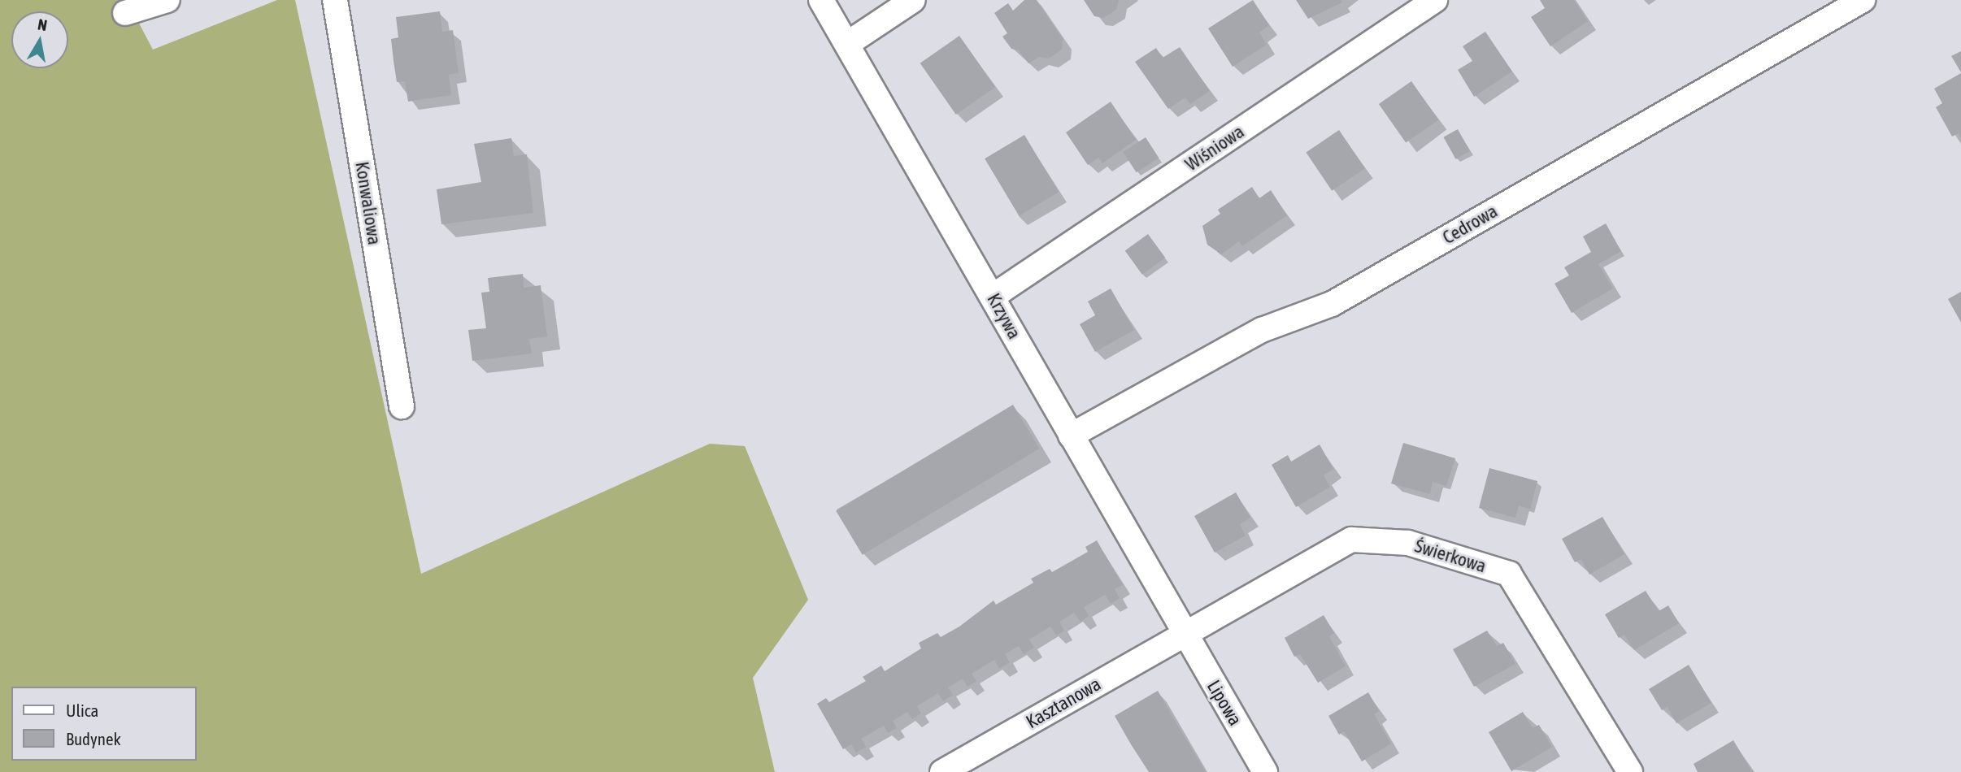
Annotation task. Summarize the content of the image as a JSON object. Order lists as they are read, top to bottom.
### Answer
{
  "streets": {
    "street": [
      "Wiśniowa",
      "Konwaliowa",
      "Cedrowa",
      "Krzywa",
      "Świerkowa",
      "Kasztanowa",
      "Lipowa"
    ]
  },
  "crossings": [
    ["Wiśniowa", "Krzywa"],
    ["Cedrowa", "Krzywa"],
    ["Krzywa", "Świerkowa"],
    ["Krzywa", "Kasztanowa"],
    ["Krzywa", "Lipowa"],
    ["Świerkowa", "Kasztanowa"],
    ["Świerkowa", "Lipowa"],
    ["Kasztanowa", "Lipowa"]
  ],
  "legend": ["Ulica", "Budynek"],
  "north": "top"
}
